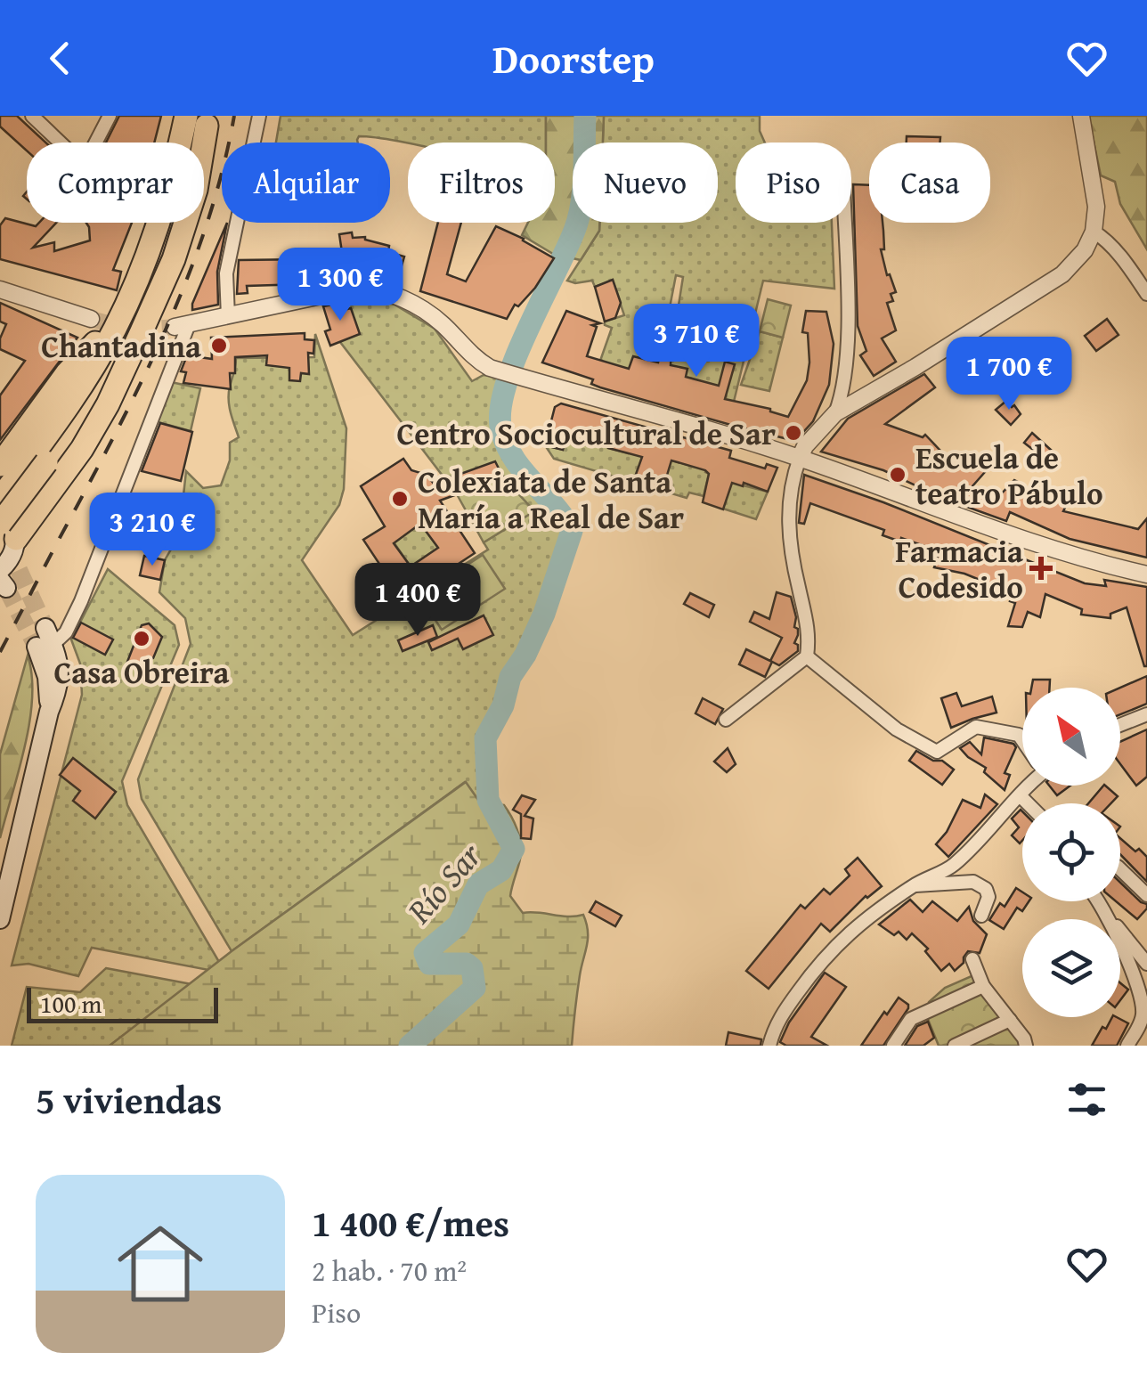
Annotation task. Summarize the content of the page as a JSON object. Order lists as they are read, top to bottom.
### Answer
{
  "water": ["Río Sar"],
  "places": {
    "other": [
      "Chantadina",
      "Centro Sociocultural de Sar",
      "Escuela de teatro Pábulo",
      "Colexiata de Santa María a Real de Sar",
      "Casa Obreira"
    ],
    "health": ["Farmacia Codesido"]
  },
  "scale_bar": "100 m",
  "north": "top left",
  "page": {
    "header": "Doorstep",
    "chip": [
      "Comprar",
      "Alquilar",
      "Filtros",
      "Nuevo",
      "Piso",
      "Casa"
    ],
    "price": [
      "1 300 €",
      "3 710 €",
      "1 700 €",
      "3 210 €",
      "1 400 €"
    ],
    "scale": "100 m",
    "heading": "5 viviendas",
    "list": [
      {
        "name": "1 400 €/mes",
        "note": "2 hab. · 70 m² · Piso"
      }
    ]
  }
}
